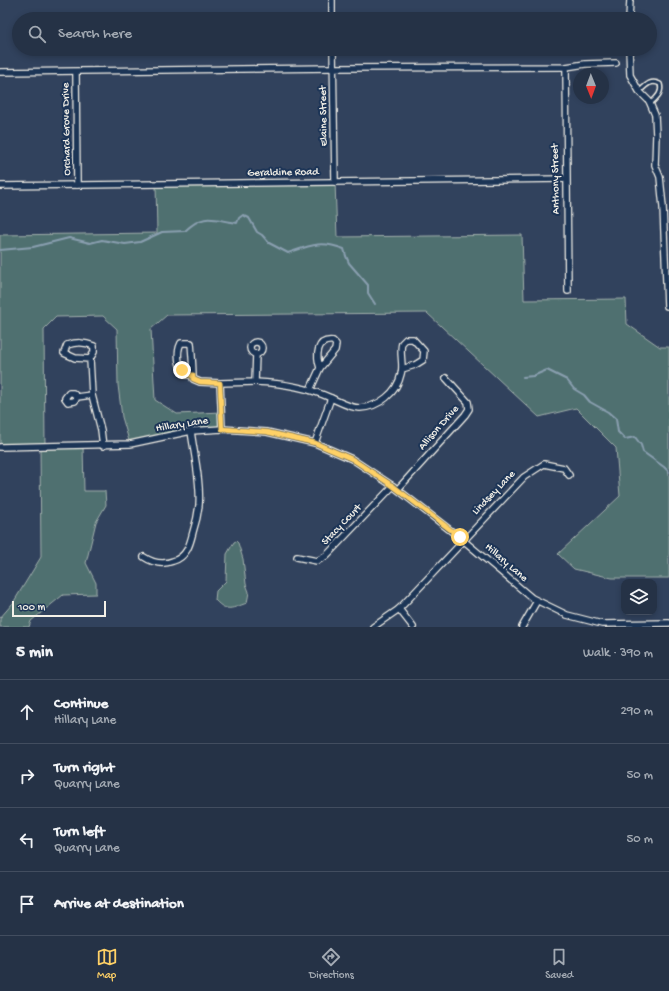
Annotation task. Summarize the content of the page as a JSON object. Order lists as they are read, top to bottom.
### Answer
{
  "streets": {
    "street": [
      "Elaine Street",
      "Orchard Grove Drive",
      "Geraldine Road",
      "Anthony Street",
      "Hillary Lane",
      "Allison Drive",
      "Lindsey Lane",
      "Stacy Court"
    ]
  },
  "crossings": [
    ["Elaine Street", "Geraldine Road"],
    ["Orchard Grove Drive", "Geraldine Road"],
    ["Geraldine Road", "Anthony Street"],
    ["Hillary Lane", "Allison Drive"],
    ["Hillary Lane", "Lindsey Lane"],
    ["Hillary Lane", "Stacy Court"],
    ["Allison Drive", "Stacy Court"]
  ],
  "scale_bar": "100 m",
  "north": "bottom",
  "page": {
    "search": "Search here",
    "scale": "100 m",
    "heading": ["5 min", "Walk · 390 m"],
    "list": [
      ["Continue", "Hillary Lane", "290 m"],
      ["Turn right", "Quarry Lane", "50 m"],
      ["Turn left", "Quarry Lane", "50 m"],
      "Arrive at destination"
    ],
    "nav": ["Map", "Directions", "Saved"]
  }
}
